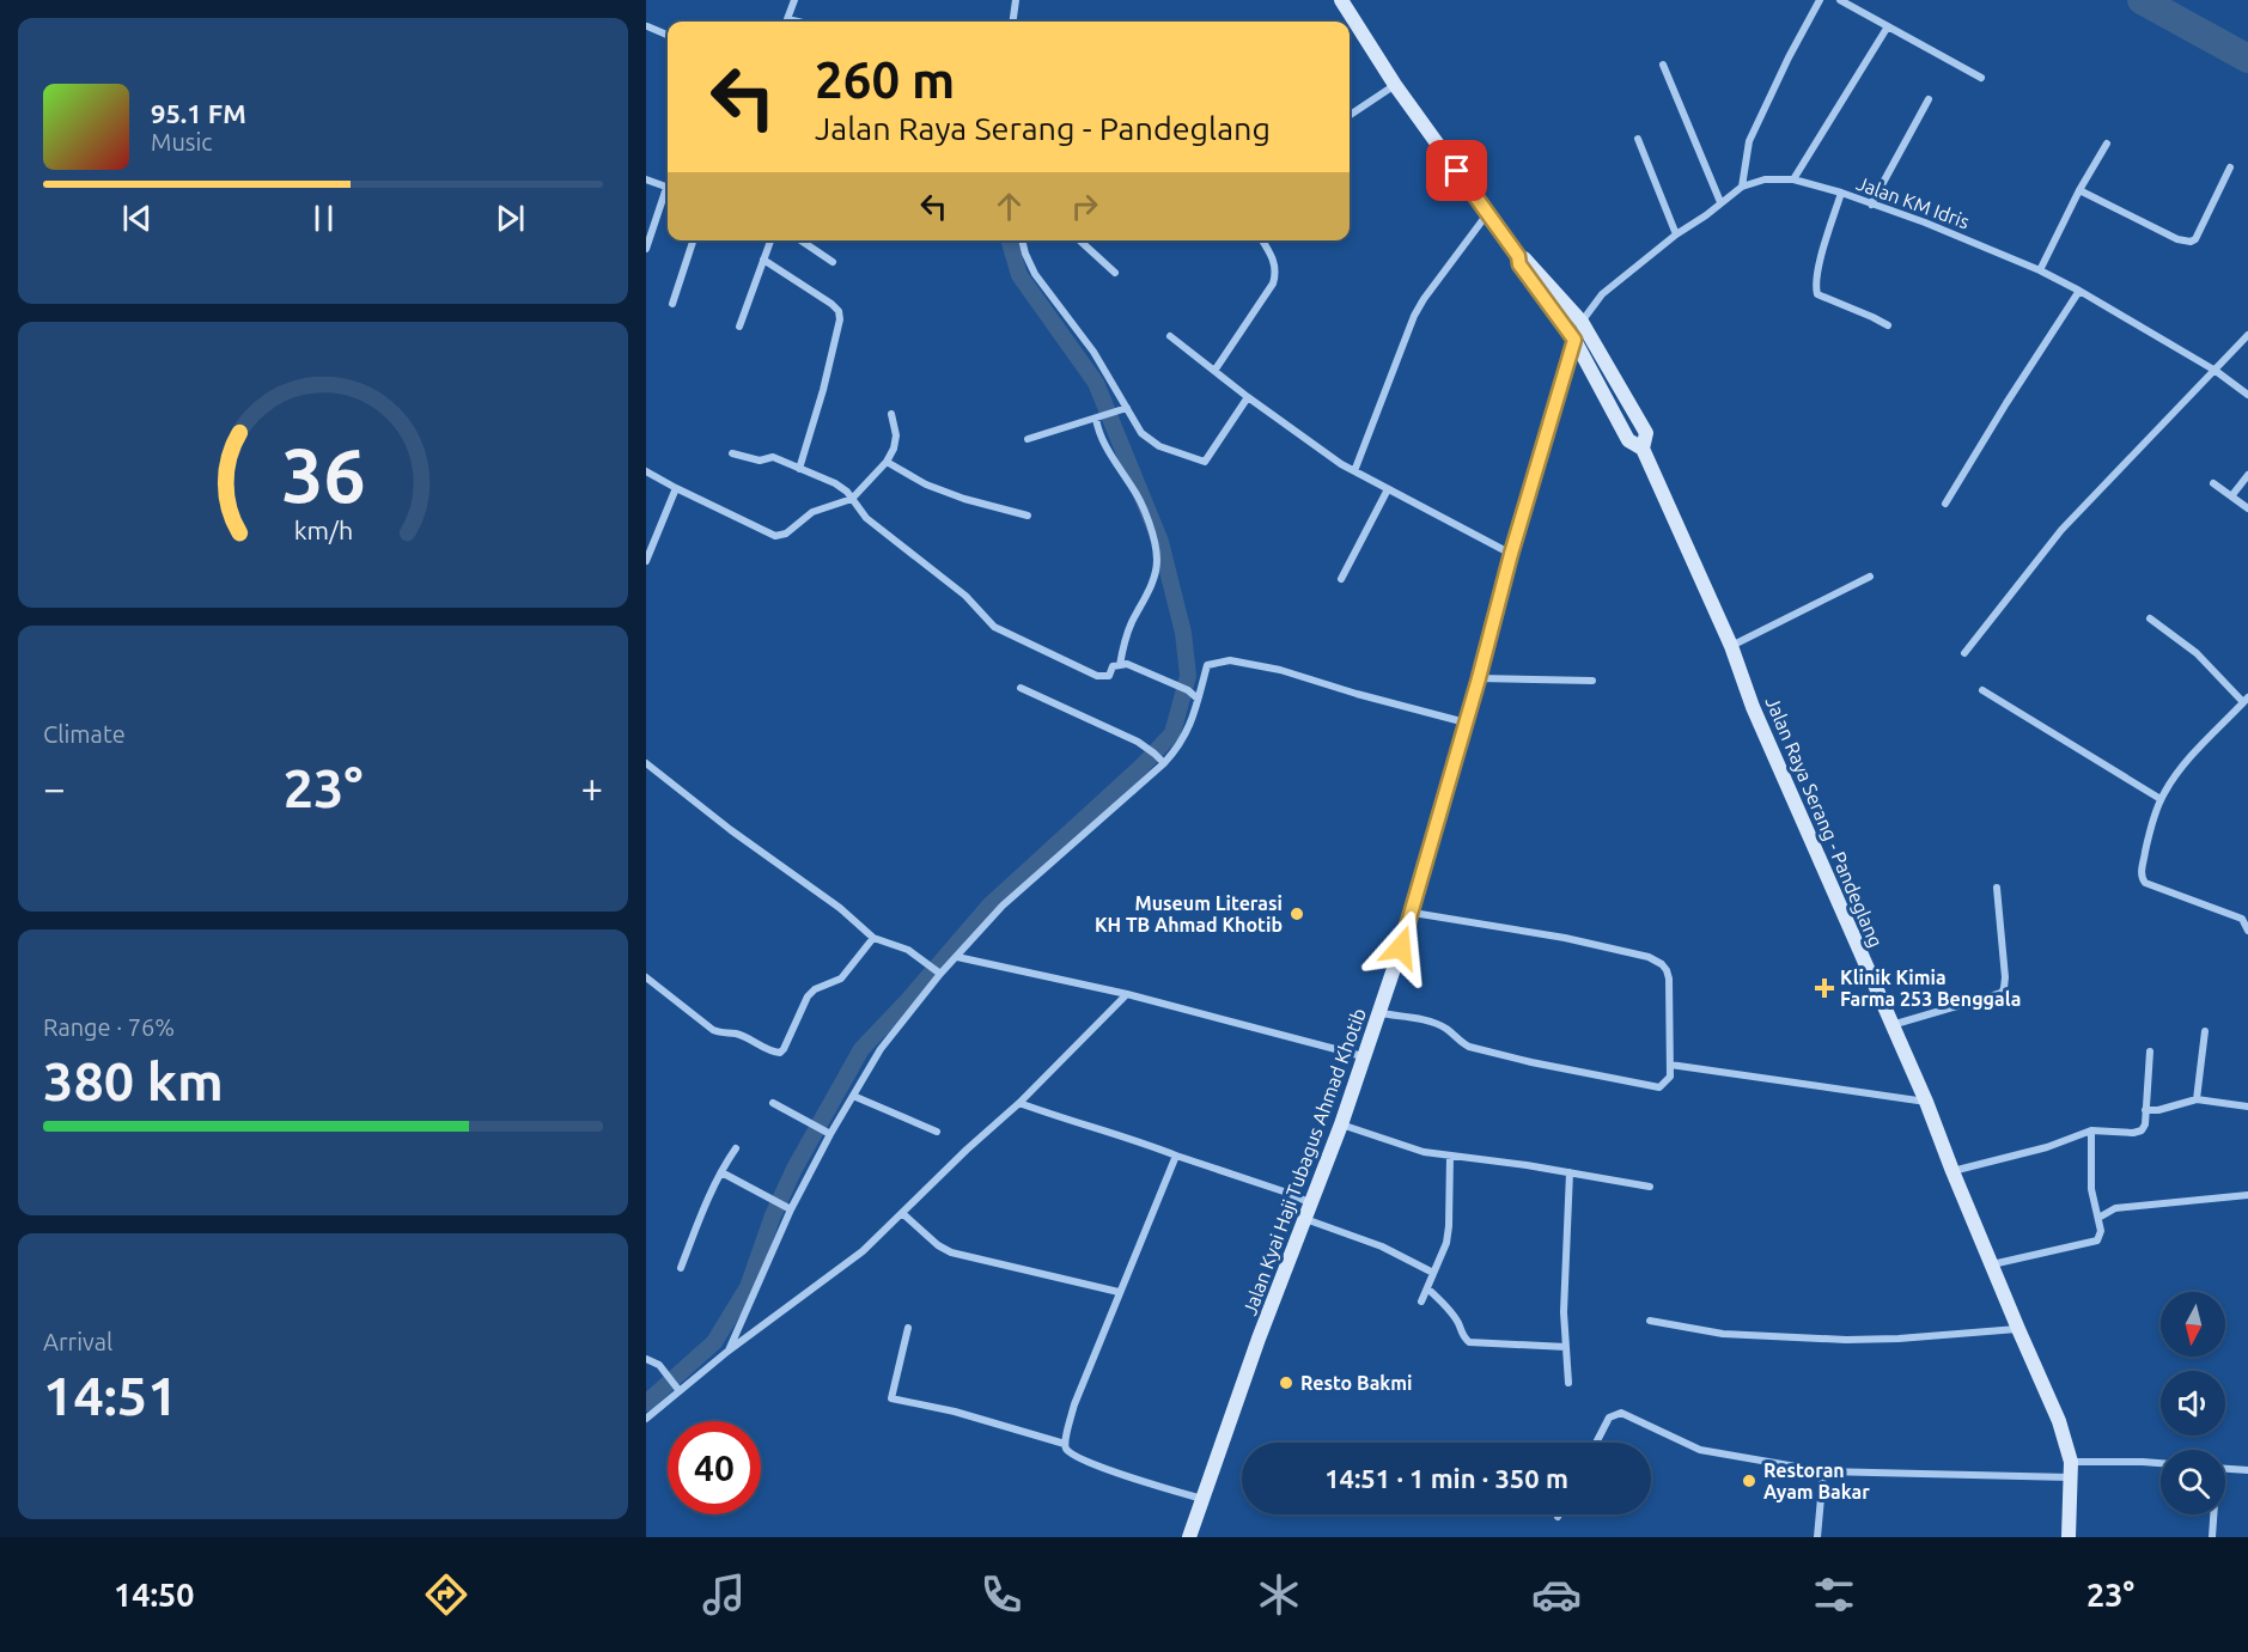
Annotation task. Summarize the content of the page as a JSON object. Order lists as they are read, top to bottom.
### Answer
{
  "streets": {
    "main road": ["Jalan Raya Serang - Pandeglang", "Jalan Kyai Haji Tubagus Ahmad Khotib"],
    "street": ["Jalan KM Idris"]
  },
  "crossings": [
    ["Jalan KM Idris", "Jalan Raya Serang - Pandeglang"],
    ["Jalan Raya Serang - Pandeglang", "Jalan Kyai Haji Tubagus Ahmad Khotib"]
  ],
  "places": {
    "other": ["Museum Literasi KH TB Ahmad Khotib", "Resto Bakmi", "Restoran Ayam Bakar"],
    "health": ["Klinik Kimia Farma 253 Benggala"]
  },
  "north": "bottom",
  "page": {
    "turn": ["260 m", "Jalan Raya Serang - Pandeglang"],
    "song": ["95.1 FM", "Music"],
    "tile": [
      "Climate",
      ["Range · 76%", "380 km"],
      ["Arrival", "14:51"]
    ],
    "heat": ["−", "23°", "+"],
    "limit": "40",
    "trip": "14:51 · 1 min · 350 m",
    "tabs": ["14:50", "23°"],
    "gauge": ["36", "km/h"]
  }
}
